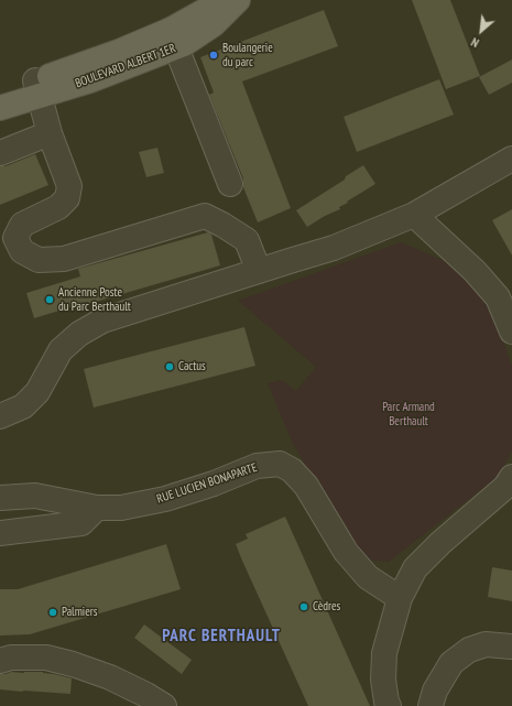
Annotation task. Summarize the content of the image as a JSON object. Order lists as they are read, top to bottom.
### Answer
{
  "streets": {
    "main road": ["BOULEVARD ALBERT 1ER"],
    "street": ["RUE LUCIEN BONAPARTE"]
  },
  "districts": ["PARC BERTHAULT"],
  "parks": ["Parc Armand Berthault"],
  "places": [
    "Boulangerie du parc",
    "Ancienne Poste du Parc Berthault",
    "Cactus",
    "Cèdres",
    "Palmiers"
  ],
  "north": "bottom left"
}
